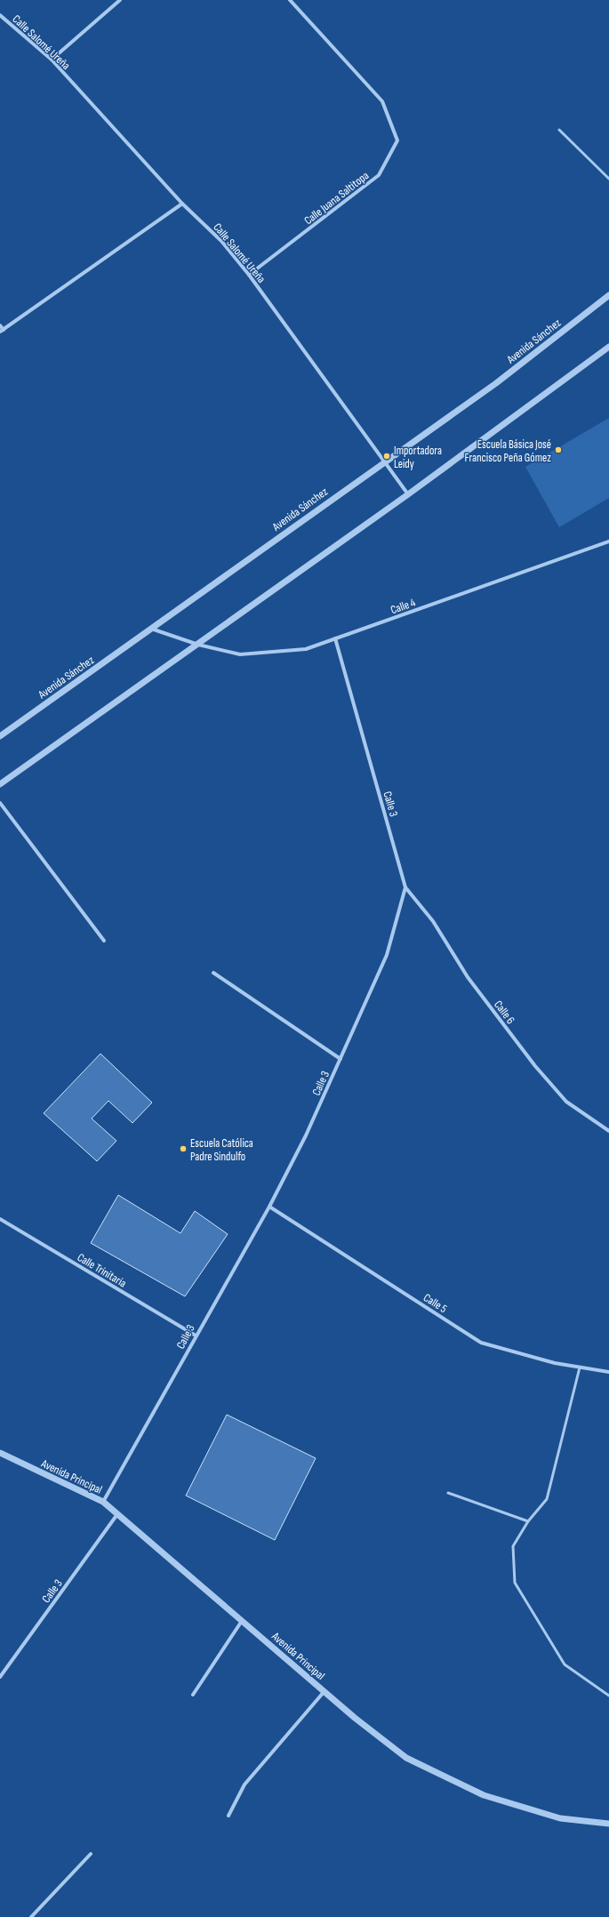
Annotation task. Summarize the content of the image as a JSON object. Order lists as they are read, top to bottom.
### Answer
{
  "streets": {
    "street": [
      "Calle Salomé Ureña",
      "Calle Juana Saltitopa",
      "Avenida Sánchez",
      "Calle 4",
      "Calle 3",
      "Calle 6",
      "Calle Trinitaria",
      "Calle 5",
      "Avenida Principal"
    ]
  },
  "crossings": [
    ["Calle Salomé Ureña", "Calle Juana Saltitopa"],
    ["Calle Salomé Ureña", "Avenida Sánchez"],
    ["Avenida Sánchez", "Calle 4"],
    ["Calle 4", "Calle 3"],
    ["Calle 3", "Calle 6"],
    ["Calle 3", "Calle Trinitaria"],
    ["Calle 3", "Calle 5"],
    ["Calle 3", "Avenida Principal"]
  ],
  "places": ["Escuela Básica José Francisco Peña Gómez", "Importadora Leidy", "Escuela Católica Padre Sindulfo"]
}
